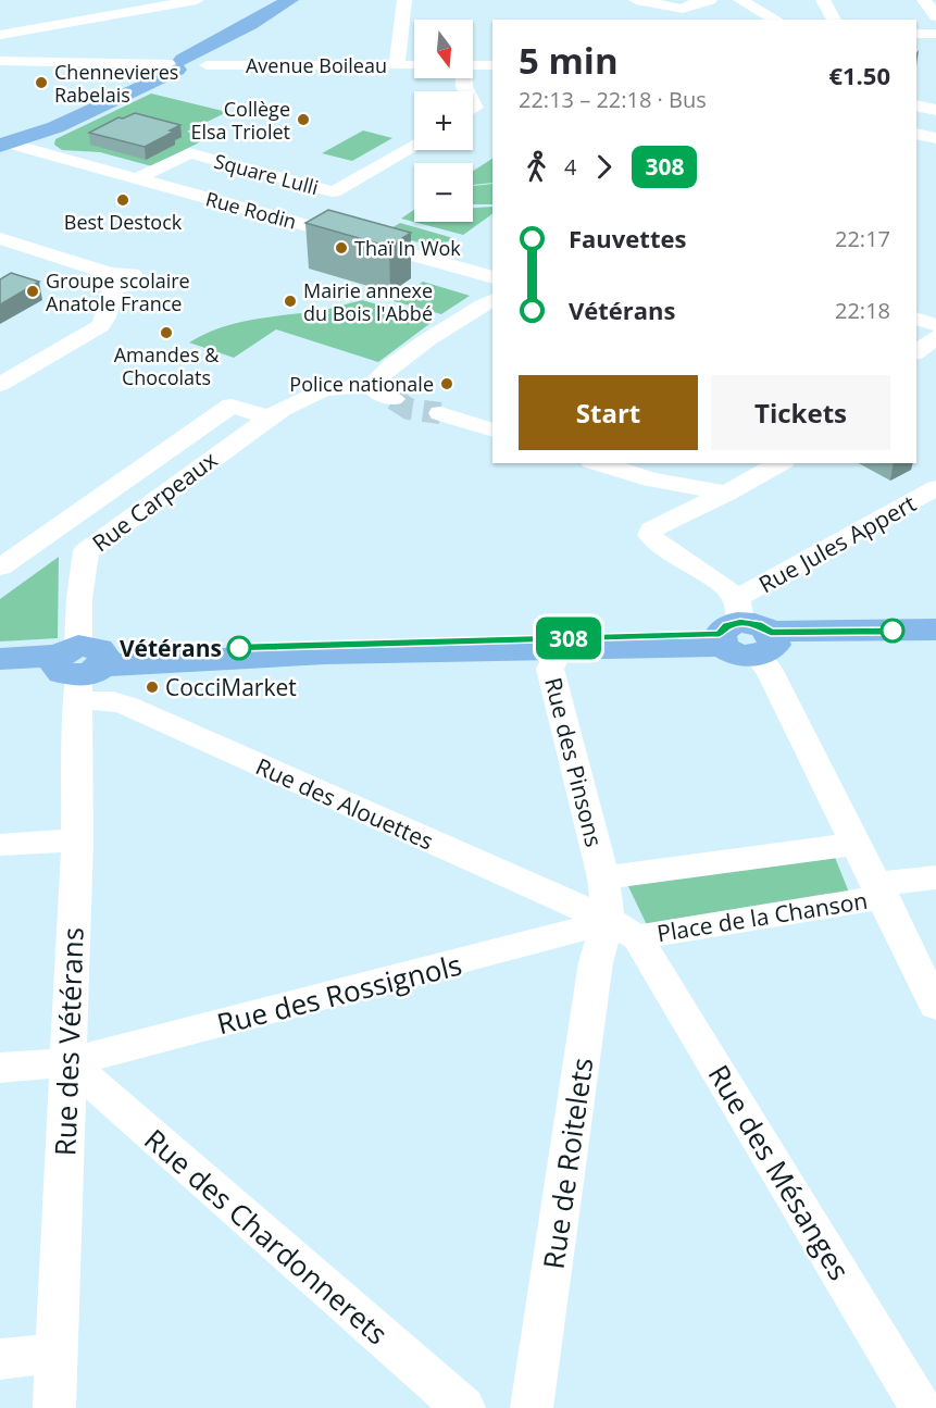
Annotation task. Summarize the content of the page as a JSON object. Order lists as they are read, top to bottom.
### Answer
{
  "streets": {
    "street": [
      "Avenue Boileau",
      "Square Lulli",
      "Rue Rodin",
      "Rue Carpeaux",
      "Rue Jules Appert",
      "Rue des Pinsons",
      "Rue des Alouettes",
      "Place de la Chanson",
      "Rue des Rossignols",
      "Rue des Vétérans",
      "Rue de Roitelets",
      "Rue des Mésanges",
      "Rue des Chardonnerets"
    ]
  },
  "crossings": [
    ["Square Lulli", "Rue Rodin"],
    ["Rue Carpeaux", "Rue des Alouettes"],
    ["Rue Carpeaux", "Rue des Vétérans"],
    ["Rue Jules Appert", "Place de la Chanson"],
    ["Rue des Alouettes", "Place de la Chanson"],
    ["Rue des Alouettes", "Rue des Rossignols"],
    ["Rue des Alouettes", "Rue des Vétérans"],
    ["Rue des Alouettes", "Rue de Roitelets"],
    ["Rue des Alouettes", "Rue des Mésanges"],
    ["Place de la Chanson", "Rue des Rossignols"],
    ["Place de la Chanson", "Rue de Roitelets"],
    ["Place de la Chanson", "Rue des Mésanges"],
    ["Rue des Rossignols", "Rue des Vétérans"],
    ["Rue des Rossignols", "Rue de Roitelets"],
    ["Rue des Rossignols", "Rue des Mésanges"],
    ["Rue des Rossignols", "Rue des Chardonnerets"],
    ["Rue des Vétérans", "Rue des Chardonnerets"],
    ["Rue de Roitelets", "Rue des Mésanges"]
  ],
  "places": [
    "Chennevieres Rabelais",
    "Collège Elsa Triolet",
    "Best Destock",
    "Thaï In Wok",
    "Groupe scolaire Anatole France",
    "Mairie annexe du Bois l'Abbé",
    "Amandes & Chocolats",
    "Police nationale",
    "Vétérans",
    "CocciMarket"
  ],
  "lines": ["bus line 308"],
  "north": "bottom",
  "page": {
    "on_map": "308",
    "map_buttons": ["+", "−"],
    "heading": ["5 min", "22:13 – 22:18 · Bus", "€1.50"],
    "legs": ["4", "308"],
    "list": [
      {
        "name": "Fauvettes",
        "value": "22:17"
      },
      {
        "name": "Vétérans",
        "value": "22:18"
      }
    ],
    "buttons": ["Start", "Tickets"]
  }
}
